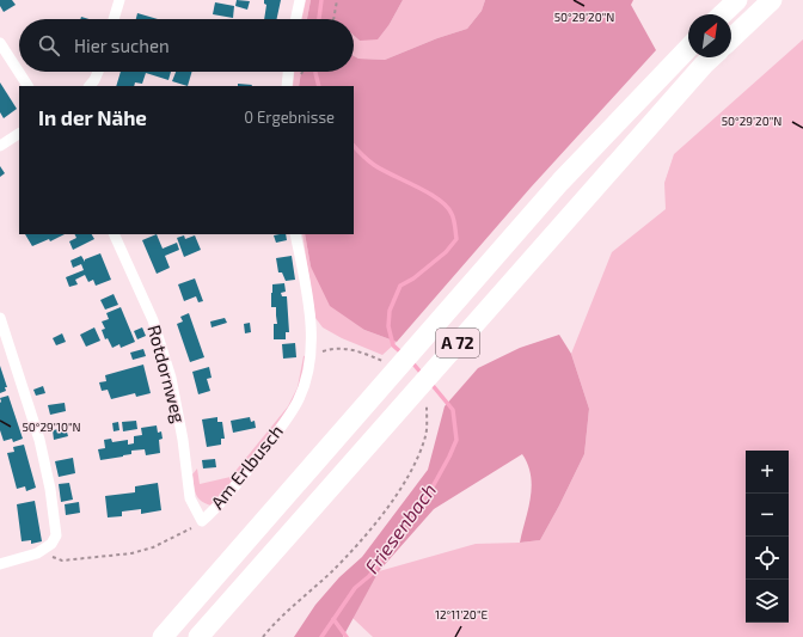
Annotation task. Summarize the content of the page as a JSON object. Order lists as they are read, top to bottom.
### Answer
{
  "streets": {
    "highway": ["A 72"],
    "street": ["Rotdornweg", "Am Erlbusch"]
  },
  "crossings": [
    ["Rotdornweg", "Am Erlbusch"]
  ],
  "water": ["Friesenbach"],
  "north": "top right",
  "page": {
    "search": "Hier suchen",
    "heading": ["In der Nähe", "0 Ergebnisse"],
    "map_buttons": ["+", "−"]
  },
  "coordinates": ["50°29'20\"N", "50°29'10\"N", "12°11'20\"E"]
}
